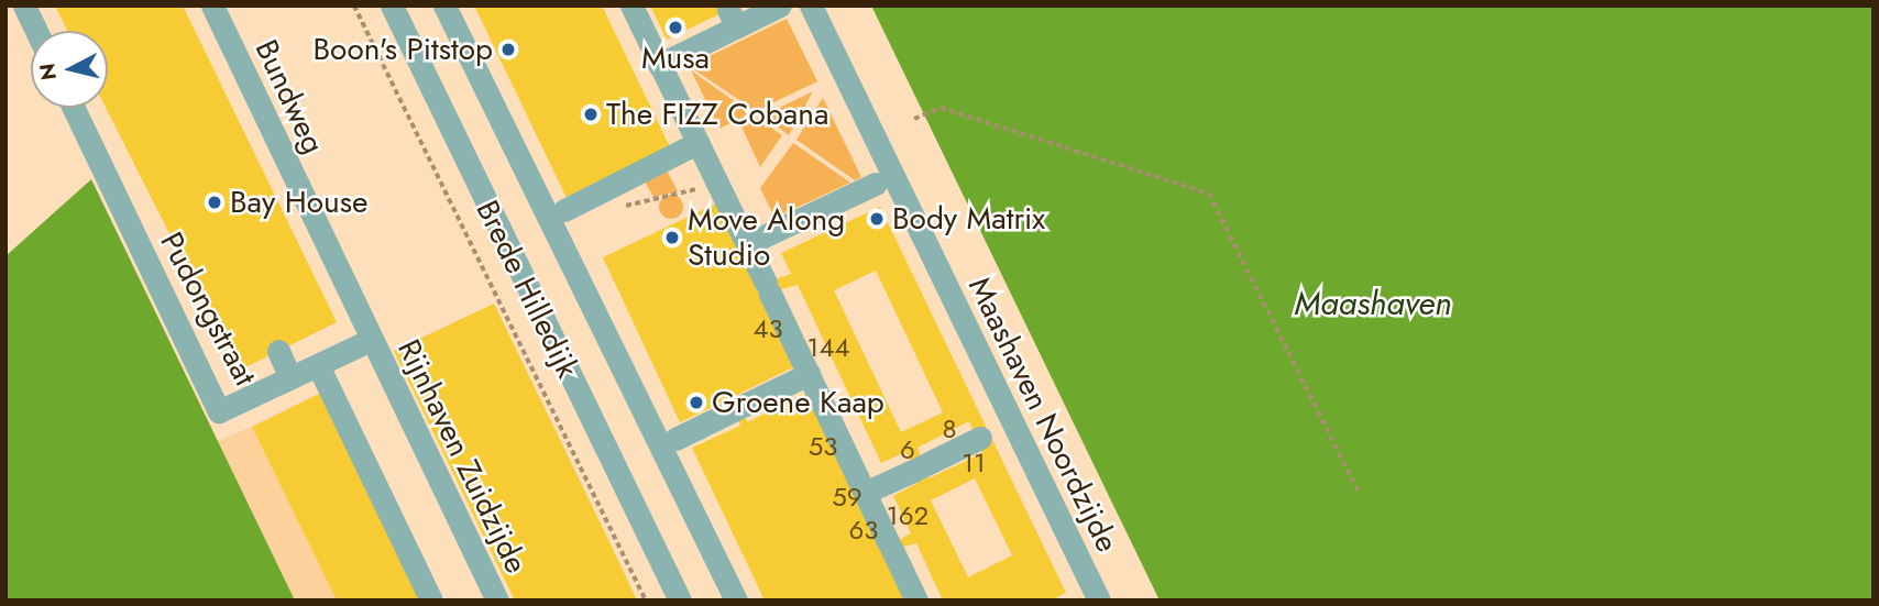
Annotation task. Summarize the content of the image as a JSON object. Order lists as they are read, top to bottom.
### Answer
{
  "streets": {
    "street": [
      "Bundweg",
      "Brede Hilledijk",
      "Pudongstraat",
      "Maashaven Noordzijde",
      "Rijnhaven Zuidzijde"
    ]
  },
  "crossings": [
    ["Bundweg", "Pudongstraat"],
    ["Bundweg", "Rijnhaven Zuidzijde"],
    ["Pudongstraat", "Rijnhaven Zuidzijde"]
  ],
  "water": ["Maashaven"],
  "places": [
    "Musa",
    "Boon's Pitstop",
    "The FIZZ Cobana",
    "Bay House",
    "Body Matrix",
    "Move Along Studio",
    "Groene Kaap"
  ],
  "house_numbers": [
    "43",
    "144",
    "8",
    "53",
    "6",
    "11",
    "59",
    "162",
    "63"
  ],
  "north": "left"
}
